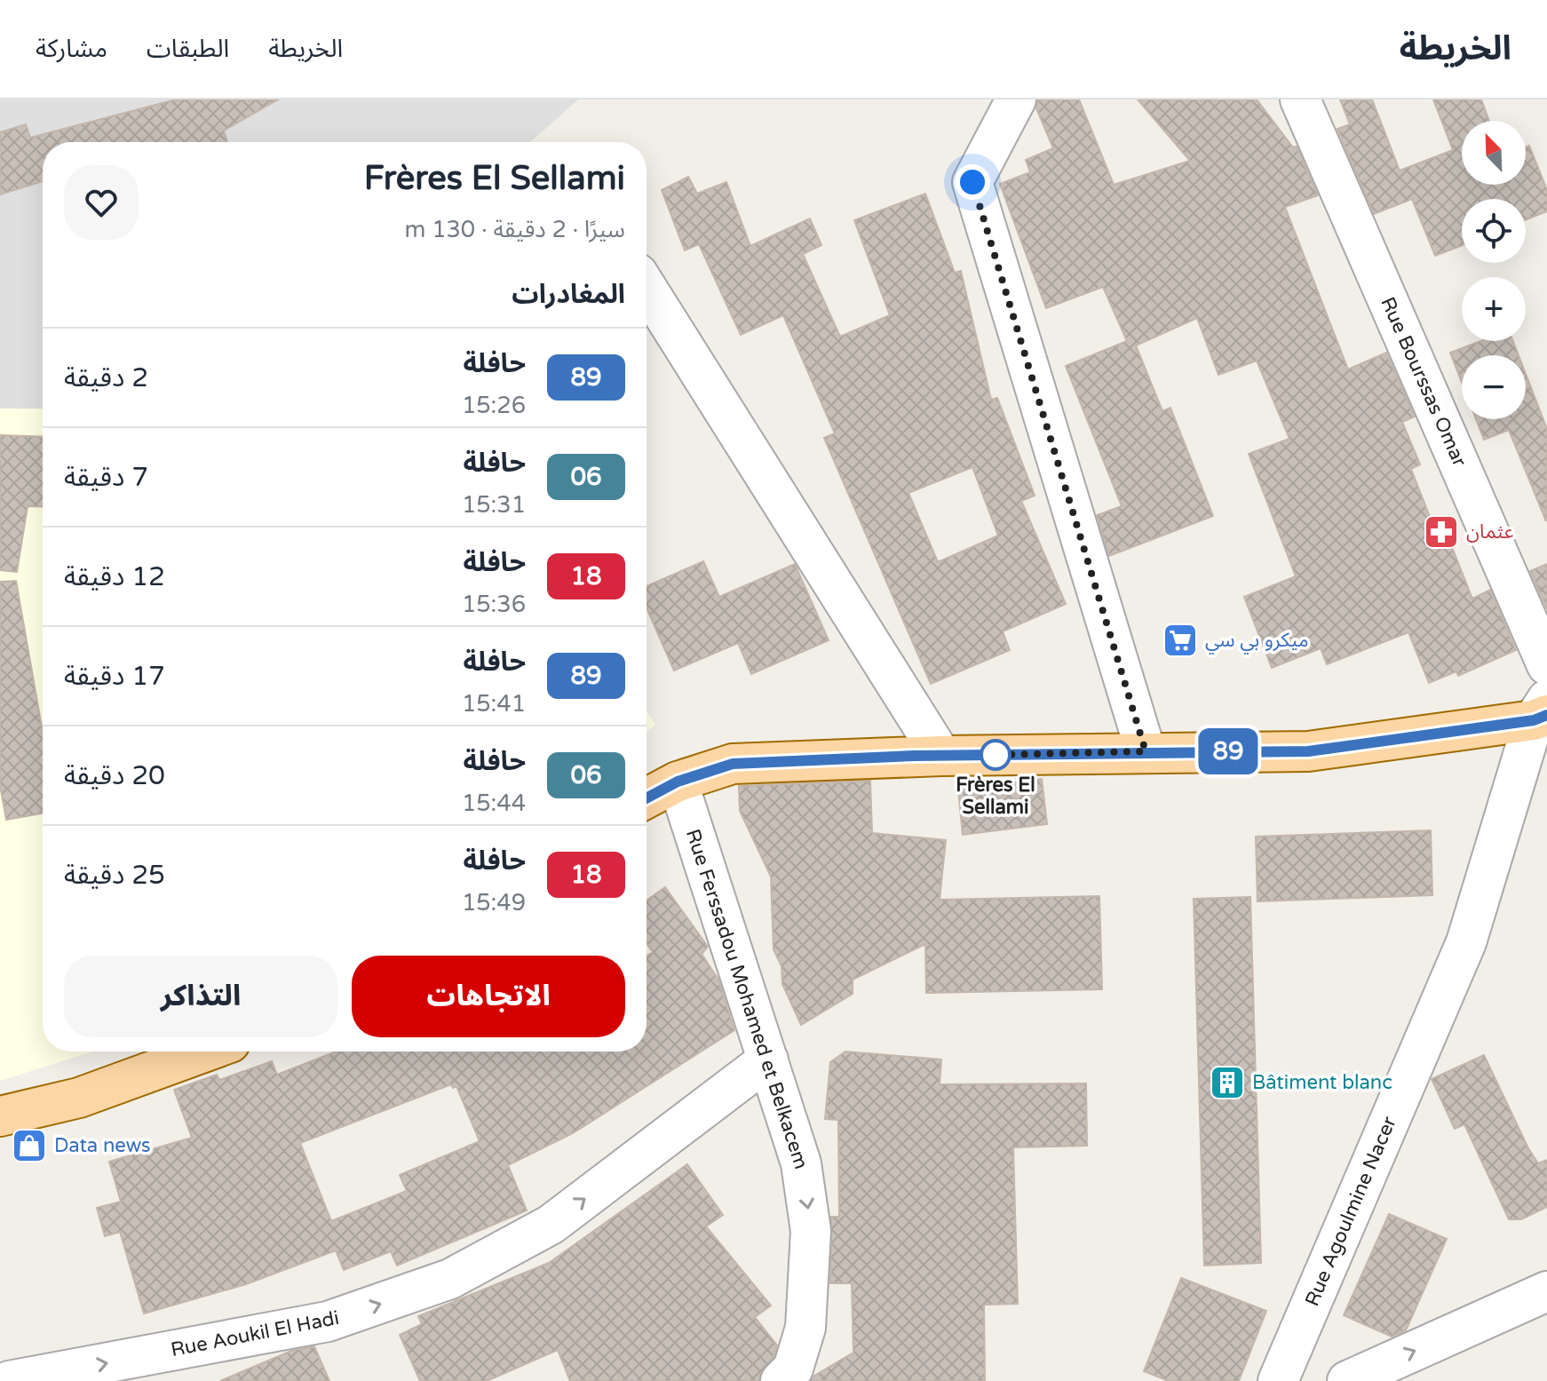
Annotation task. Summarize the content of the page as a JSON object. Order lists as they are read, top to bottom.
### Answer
{
  "streets": {
    "street": [
      "Rue Bourssas Omar",
      "Rue Ferssadou Mohamed et Belkacem",
      "Rue Agoulmine Nacer",
      "Rue Aoukil El Hadi"
    ]
  },
  "crossings": [
    ["Rue Ferssadou Mohamed et Belkacem", "Rue Aoukil El Hadi"]
  ],
  "one_way": ["Rue Ferssadou Mohamed et Belkacem", "Rue Aoukil El Hadi"],
  "places": {
    "pharmacy": ["عثمان"],
    "supermarket": ["ميكرو بي سي"],
    "other": ["Frères El Sellami"],
    "building": ["Bâtiment blanc"],
    "shop": ["Data news"]
  },
  "lines": ["bus line 89"],
  "north": "top left",
  "page": {
    "header": "الخريطة",
    "nav": ["الخريطة", "الطبقات", "مشاركة"],
    "on_map": "89",
    "map_buttons": ["+", "−"],
    "heading": [
      ["Frères El Sellami", "سيرًا · 2 دقيقة · 130 m"],
      "المغادرات"
    ],
    "list": [
      {
        "mark": "89",
        "name": "حافلة",
        "note": "15:26",
        "value": "2 دقيقة"
      },
      {
        "mark": "06",
        "name": "حافلة",
        "note": "15:31",
        "value": "7 دقيقة"
      },
      {
        "mark": "18",
        "name": "حافلة",
        "note": "15:36",
        "value": "12 دقيقة"
      },
      {
        "mark": "89",
        "name": "حافلة",
        "note": "15:41",
        "value": "17 دقيقة"
      },
      {
        "mark": "06",
        "name": "حافلة",
        "note": "15:44",
        "value": "20 دقيقة"
      },
      {
        "mark": "18",
        "name": "حافلة",
        "note": "15:49",
        "value": "25 دقيقة"
      }
    ],
    "buttons": ["الاتجاهات", "التذاكر"]
  }
}
